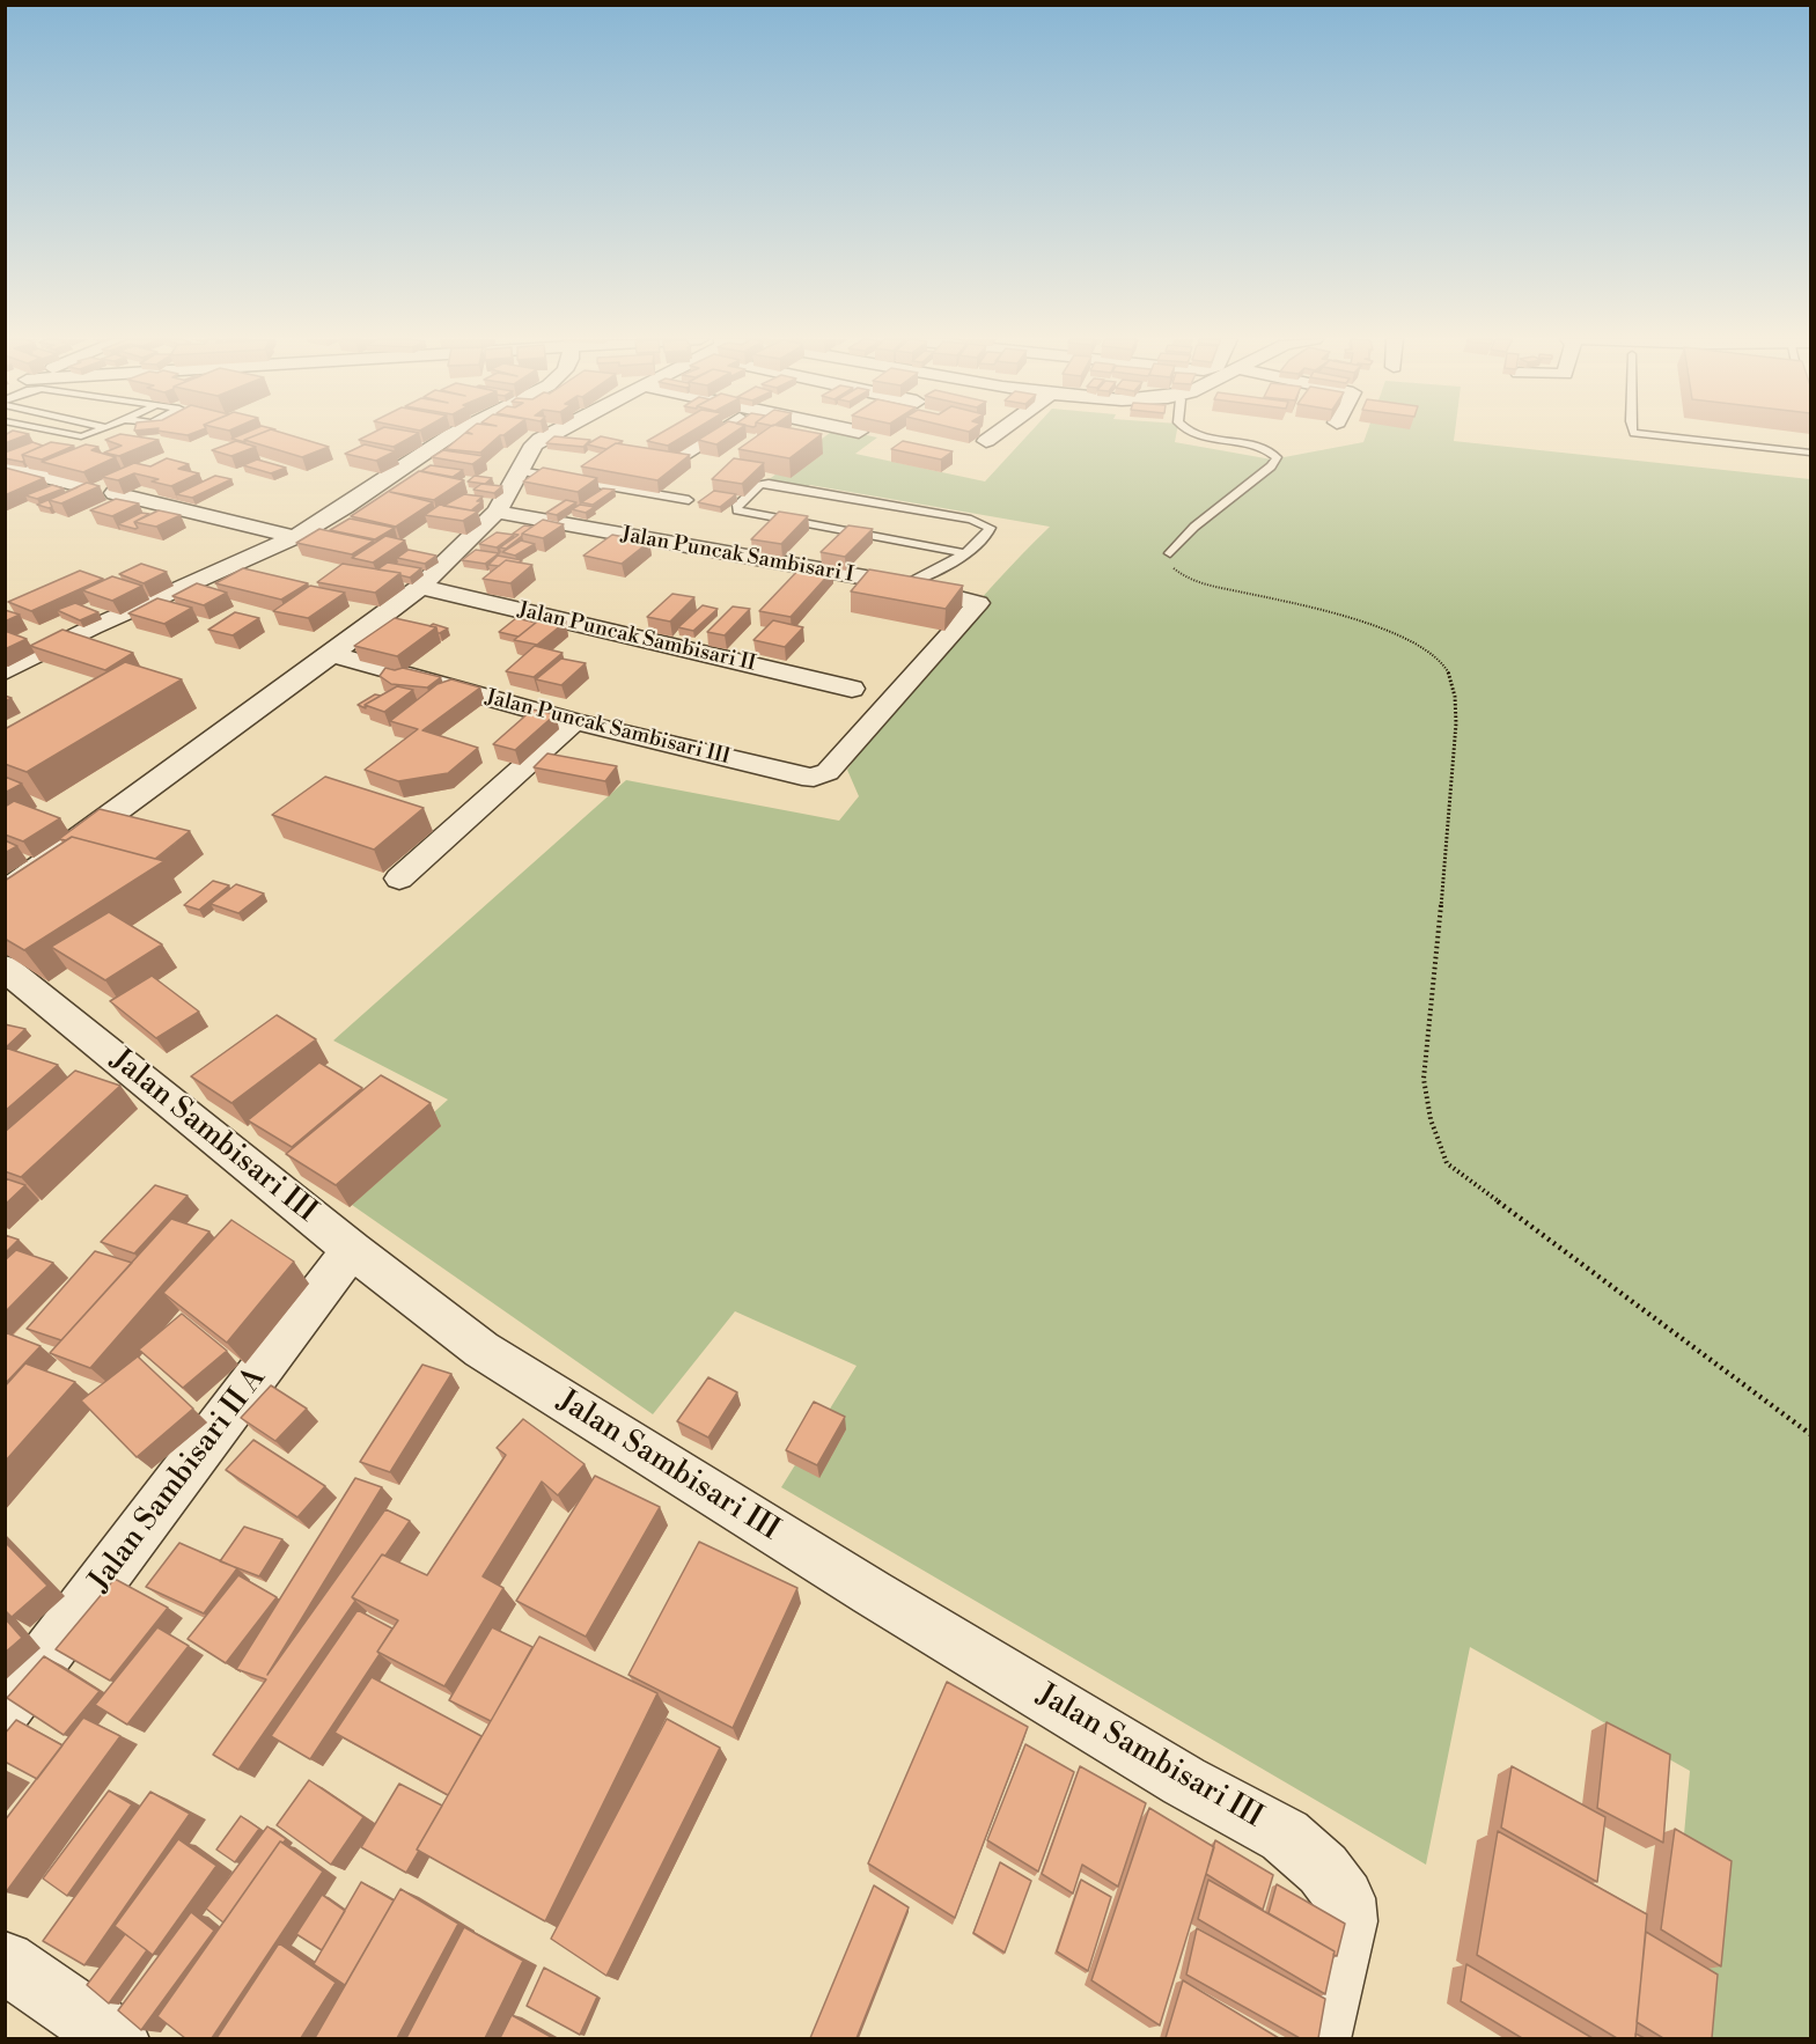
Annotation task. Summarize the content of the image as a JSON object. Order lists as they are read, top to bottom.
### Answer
{
  "streets": {
    "street": [
      "Jalan Puncak Sambisari I",
      "Jalan Puncak Sambisari II",
      "Jalan Puncak Sambisari III",
      "Jalan Sambisari III",
      "Jalan Sambisari II A"
    ]
  },
  "crossings": [
    ["Jalan Puncak Sambisari I", "Jalan Puncak Sambisari III"],
    ["Jalan Sambisari III", "Jalan Sambisari II A"]
  ]
}
